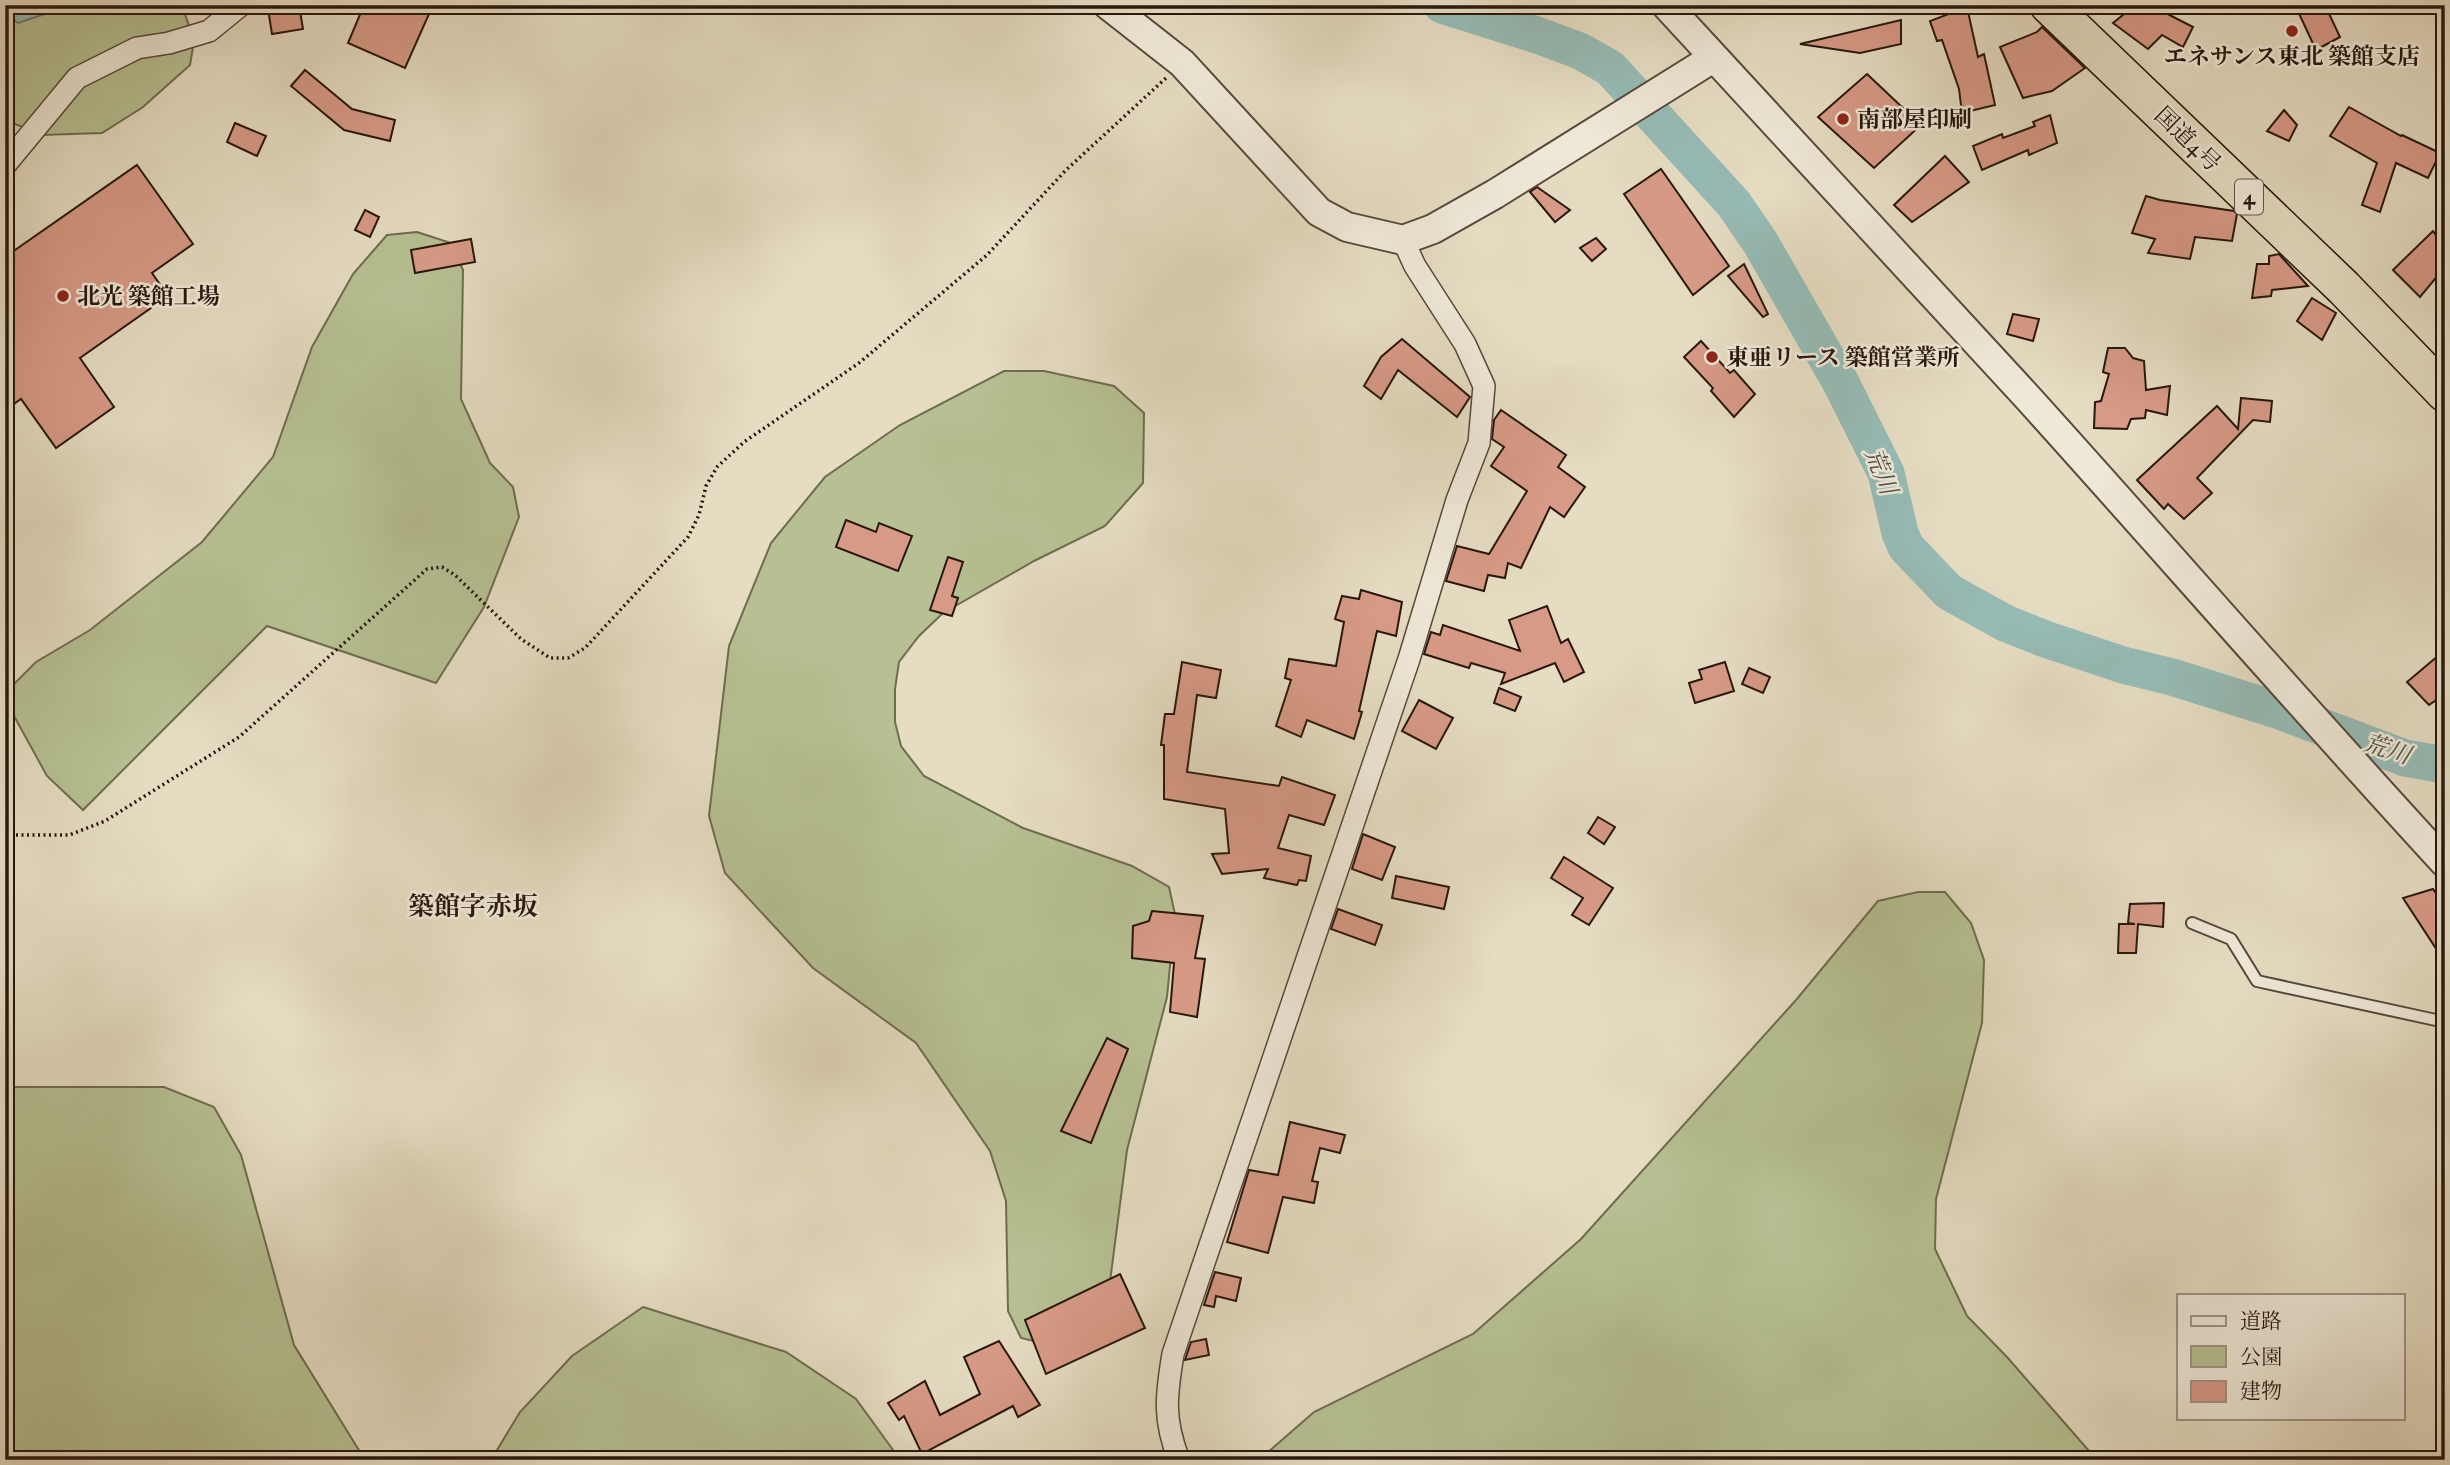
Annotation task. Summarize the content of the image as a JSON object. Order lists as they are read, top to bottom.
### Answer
{
  "streets": {
    "highway": ["国道4号", "4"]
  },
  "districts": ["築館字赤坂"],
  "water": ["荒川"],
  "places": [
    "エネサンス東北 築館支店",
    "南部屋印刷",
    "北光 築館工場",
    "東亜リース 築館営業所"
  ],
  "legend": ["道路", "公園", "建物"]
}
